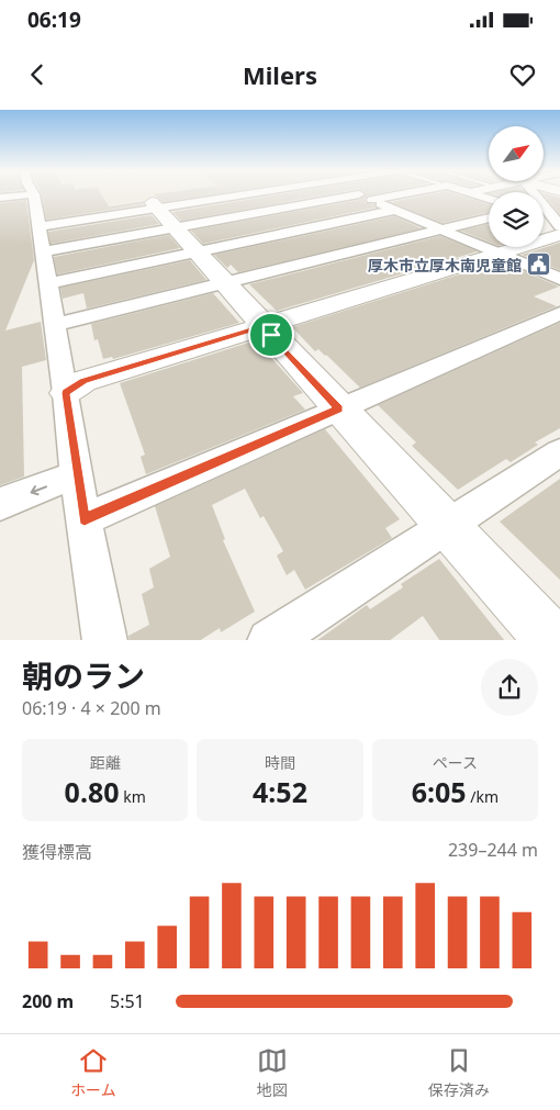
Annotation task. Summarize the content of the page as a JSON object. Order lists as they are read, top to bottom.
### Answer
{
  "places": {
    "public building": ["厚木市立厚木南児童館"]
  },
  "north": "top right",
  "page": {
    "status": "06:19",
    "header": "Milers",
    "heading": ["朝のラン", "06:19 · 4 × 200 m"],
    "stats": [
      ["距離", "0.80 km"],
      ["時間", "4:52"],
      ["ペース", "6:05 /km"]
    ],
    "chart": ["獲得標高", "239–244 m"],
    "list": [
      {
        "name": "200 m",
        "note": "5:51"
      }
    ],
    "tabs": ["ホーム", "地図", "保存済み"]
  }
}
